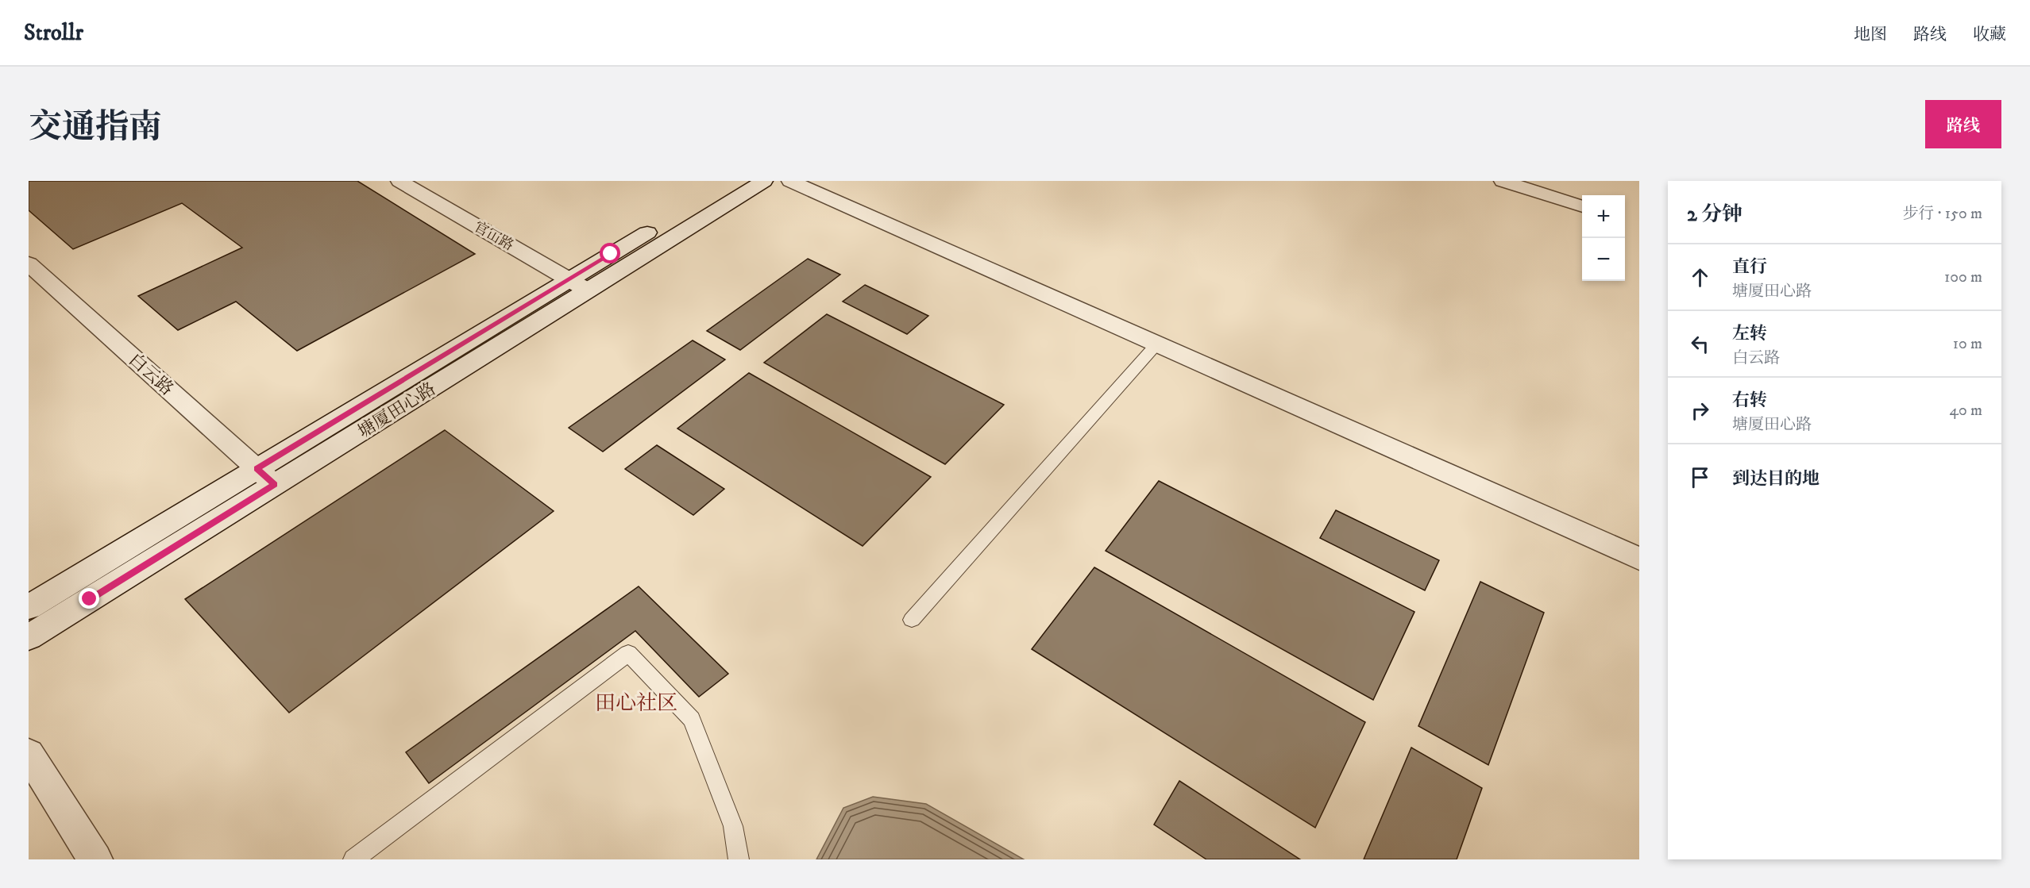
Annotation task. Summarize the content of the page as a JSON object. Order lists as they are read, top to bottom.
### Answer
{
  "streets": {
    "street": ["官冚路", "白云路", "塘厦田心路"]
  },
  "crossings": [
    ["官冚路", "塘厦田心路"],
    ["白云路", "塘厦田心路"]
  ],
  "districts": ["田心社区"],
  "page": {
    "header": "Strollr",
    "nav": ["地图", "路线", "收藏"],
    "title": "交通指南",
    "buttons": "路线",
    "heading": ["2 分钟", "步行 · 150 m"],
    "map_buttons": ["+", "−"],
    "list": [
      ["直行", "塘厦田心路", "100 m"],
      ["左转", "白云路", "10 m"],
      ["右转", "塘厦田心路", "40 m"],
      "到达目的地"
    ]
  }
}
